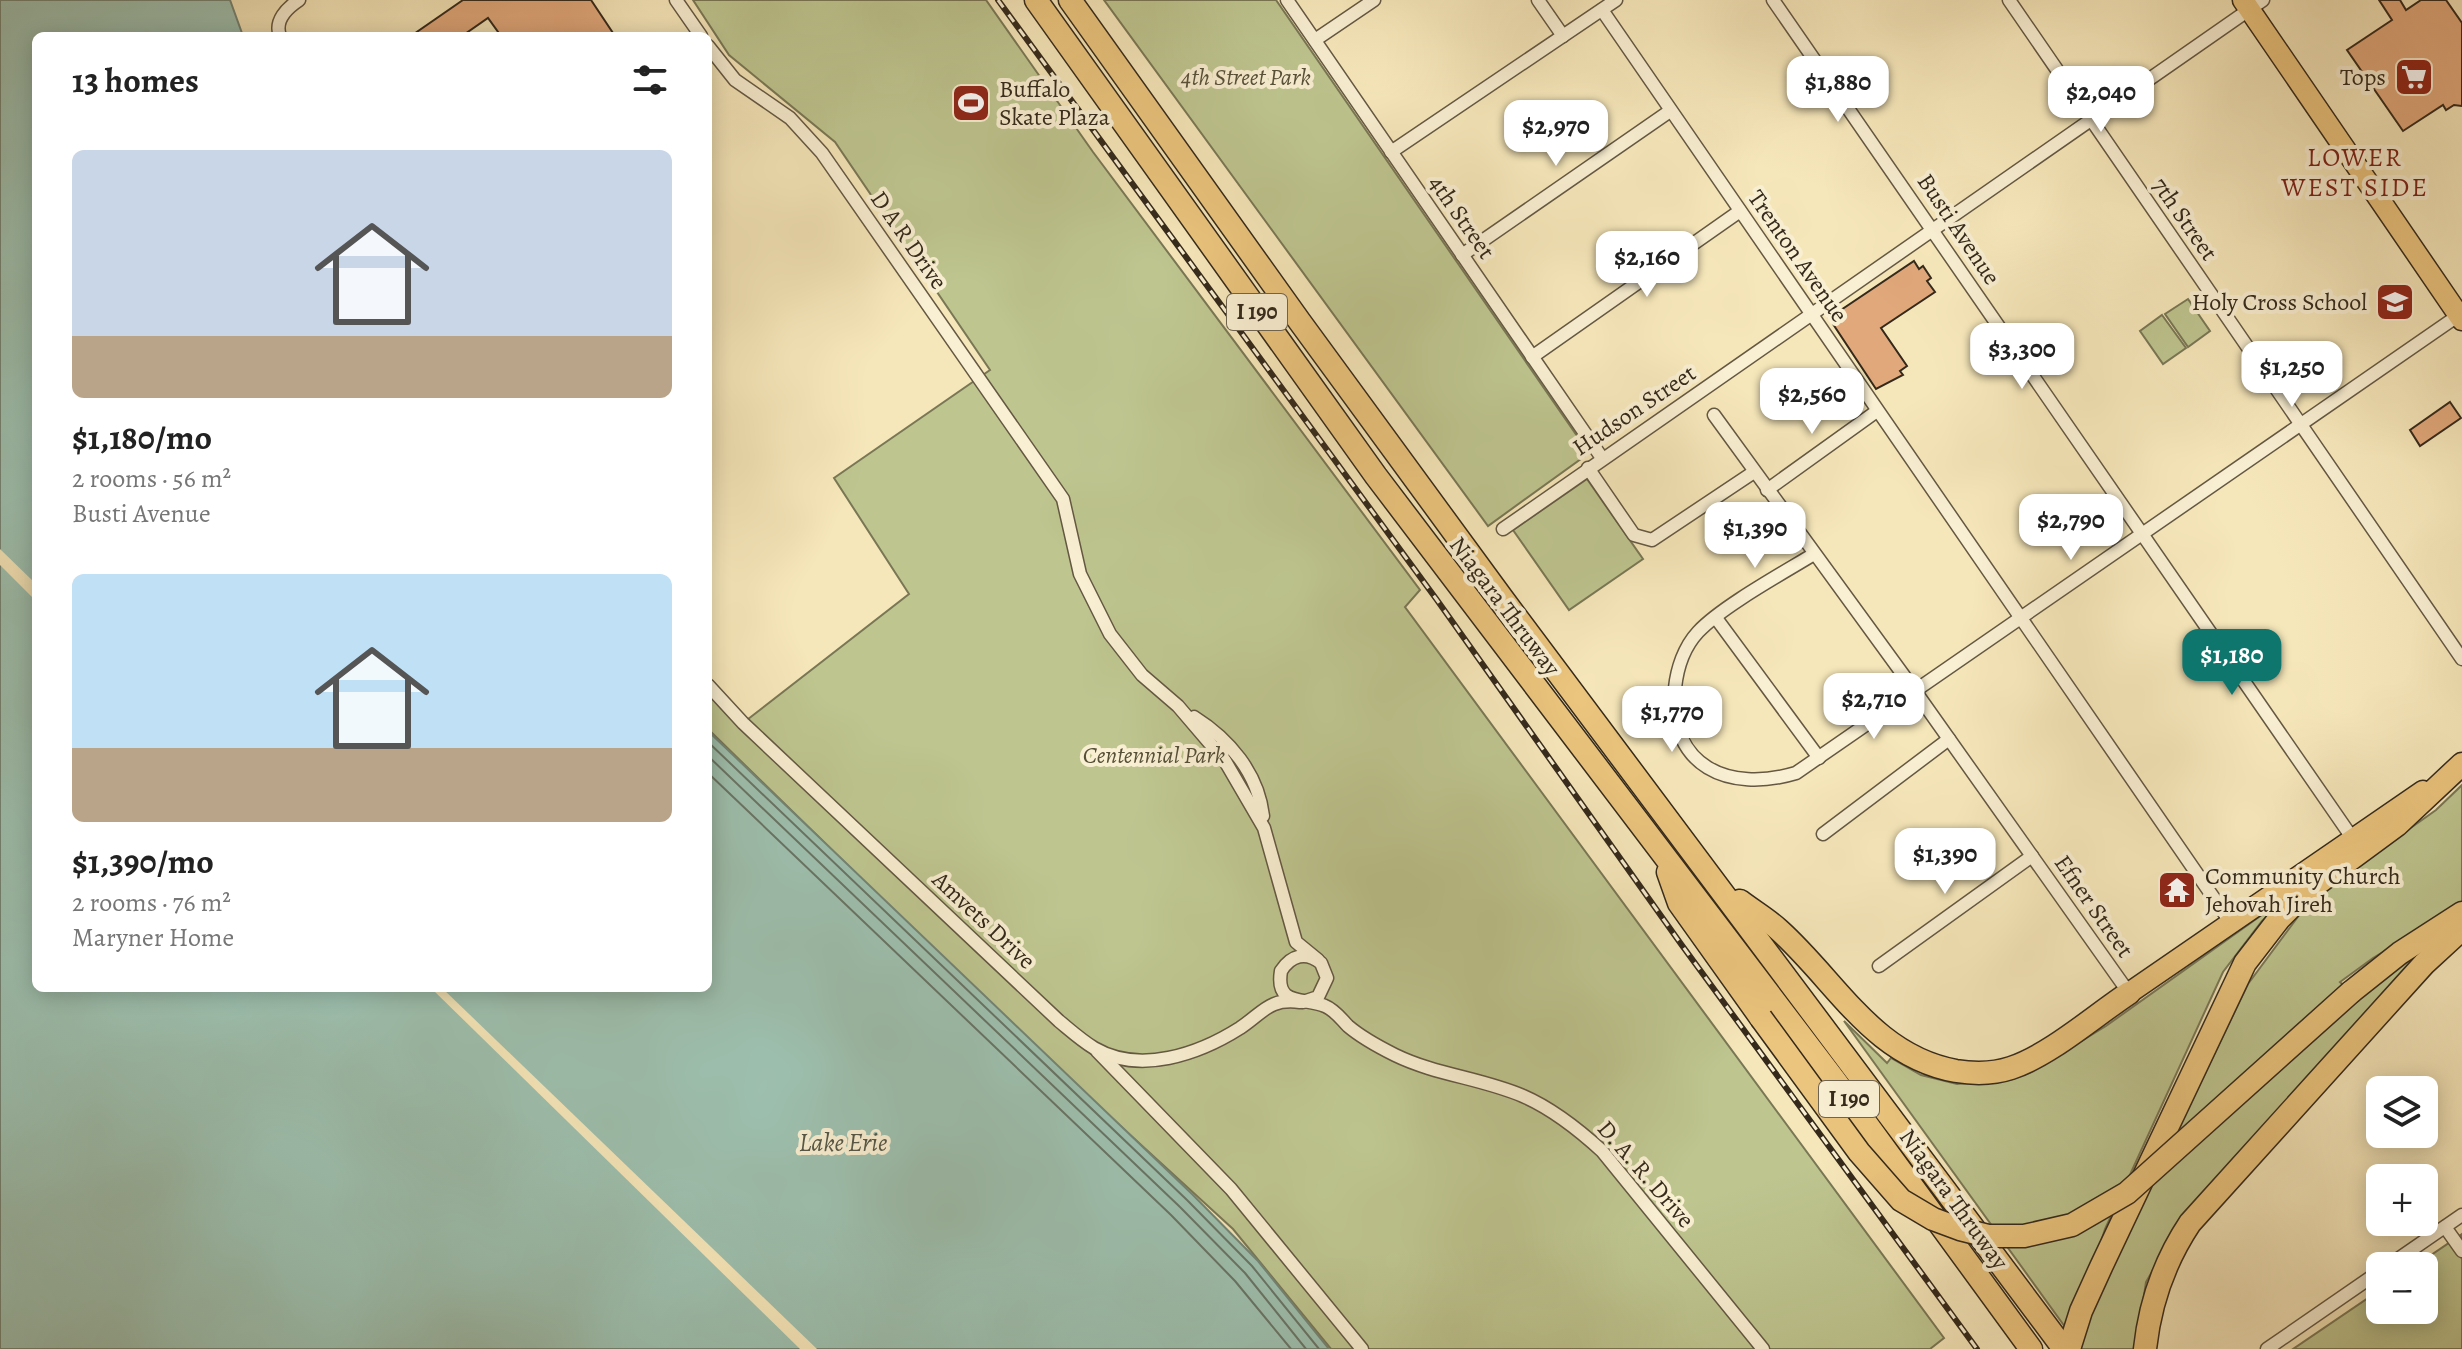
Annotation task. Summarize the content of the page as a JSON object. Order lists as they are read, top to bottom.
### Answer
{
  "streets": {
    "highway": ["I 190", "Niagara Thruway"],
    "street": [
      "4th Street",
      "7th Street",
      "Busti Avenue",
      "D A R Drive",
      "Trenton Avenue",
      "Hudson Street",
      "Efner Street",
      "Amvets Drive",
      "D. A. R. Drive"
    ]
  },
  "crossings": [
    ["4th Street", "Hudson Street"],
    ["7th Street", "Hudson Street"],
    ["Busti Avenue", "Hudson Street"],
    ["Trenton Avenue", "Hudson Street"]
  ],
  "districts": ["LOWER WEST SIDE"],
  "water": ["Lake Erie"],
  "parks": ["4th Street Park", "Centennial Park"],
  "places": {
    "supermarket": ["Tops"],
    "sports": ["Buffalo Skate Plaza"],
    "school or university": ["Holy Cross School"],
    "temple": ["Community Church Jehovah Jireh"]
  },
  "page": {
    "heading": "13 homes",
    "price": [
      "$1,880",
      "$2,040",
      "$2,970",
      "$2,160",
      "$3,300",
      "$1,250",
      "$2,560",
      "$2,790",
      "$1,390",
      "$1,180",
      "$2,710",
      "$1,770",
      "$1,390"
    ],
    "list": [
      {
        "name": "$1,180/mo",
        "note": "2 rooms · 56 m² · Busti Avenue"
      },
      {
        "name": "$1,390/mo",
        "note": "2 rooms · 76 m² · Maryner Home"
      }
    ],
    "map_buttons": ["+", "−"]
  }
}
